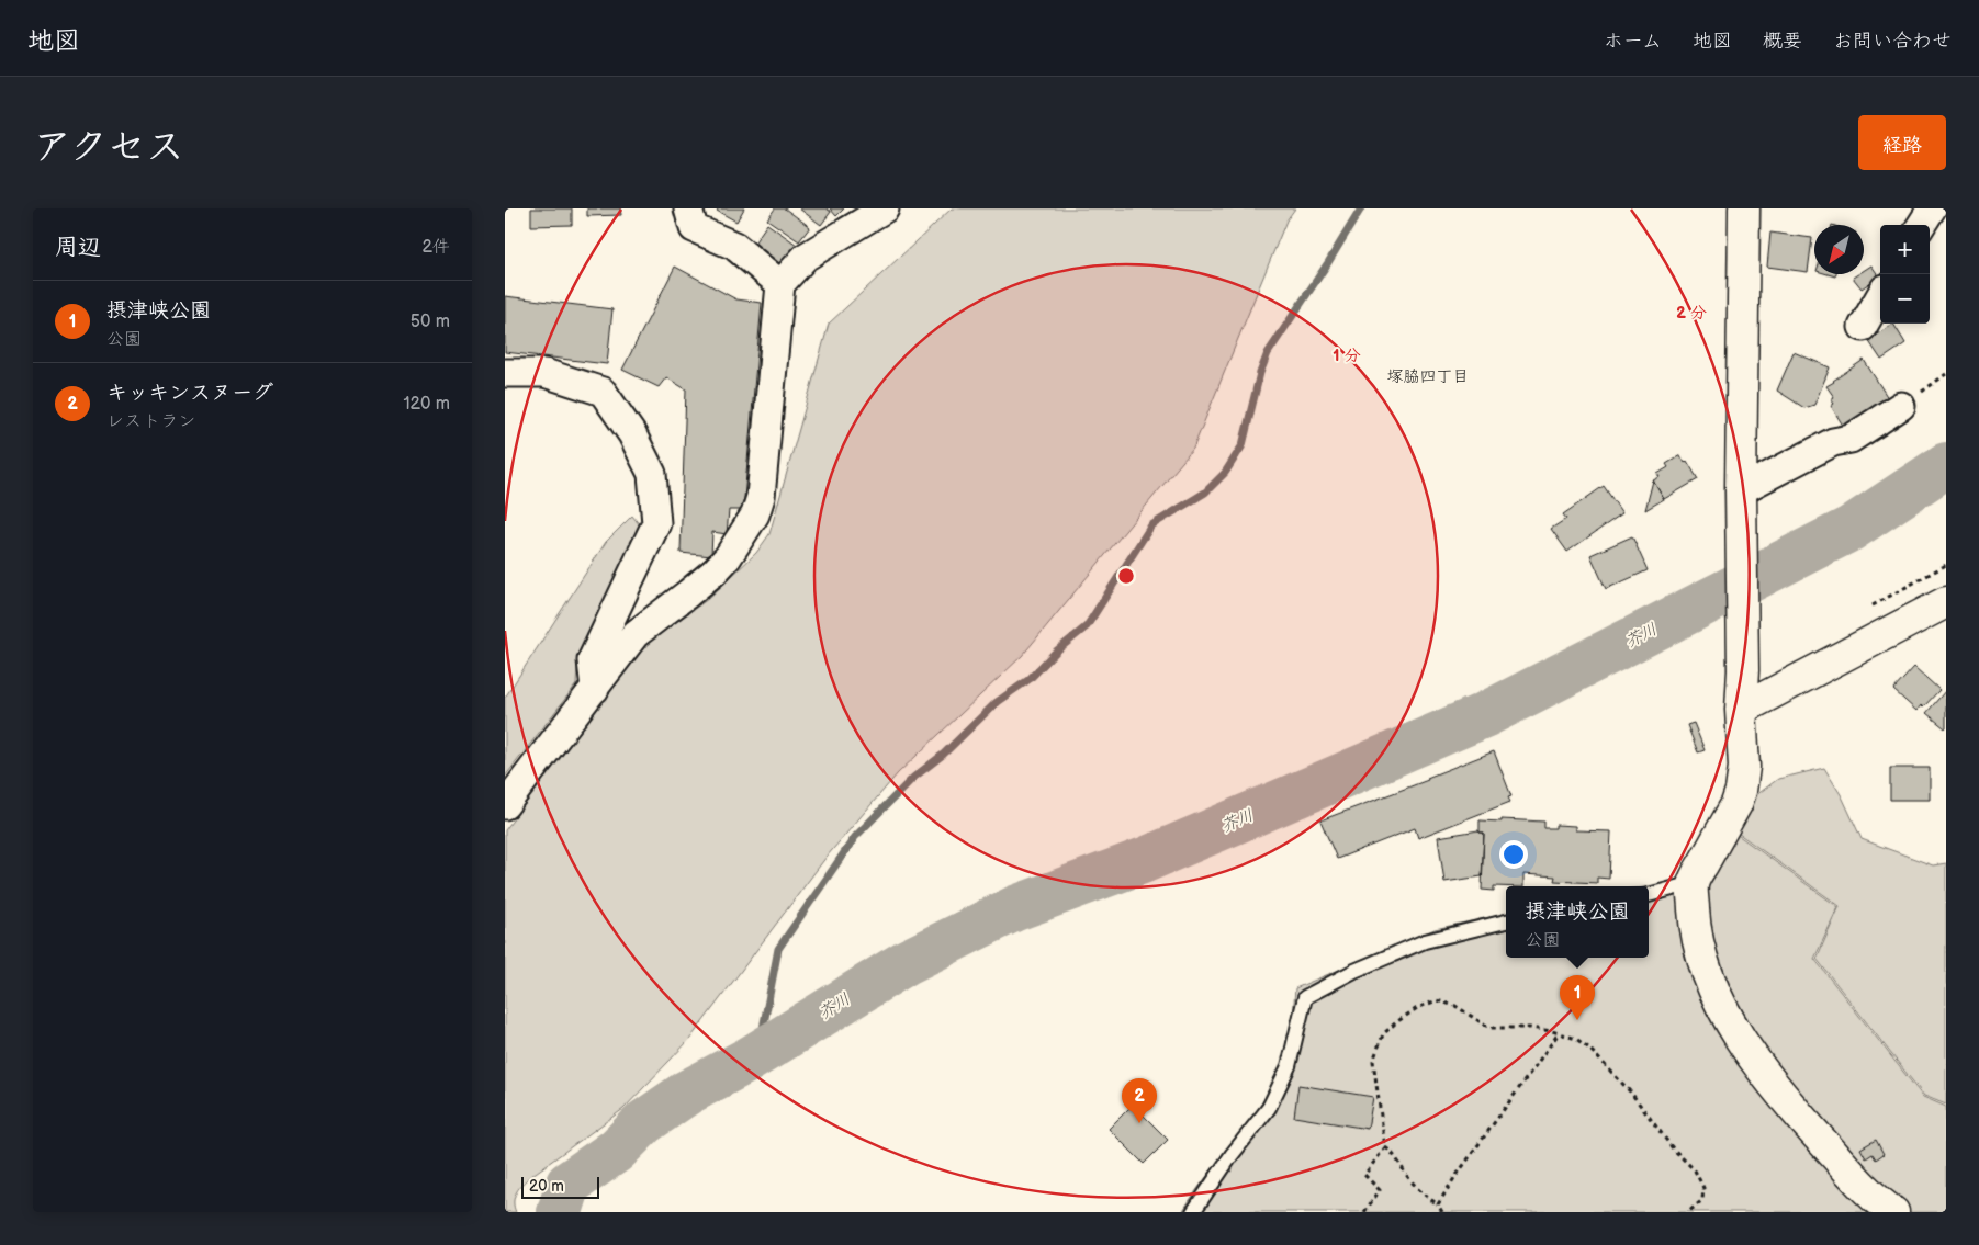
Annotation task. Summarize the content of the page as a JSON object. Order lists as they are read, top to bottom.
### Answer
{
  "districts": ["塚脇四丁目"],
  "water": ["芥川"],
  "scale_bar": "20 m",
  "north": "bottom left",
  "page": {
    "header": "地図",
    "nav": [
      "ホーム",
      "地図",
      "概要",
      "お問い合わせ"
    ],
    "title": "アクセス",
    "buttons": "経路",
    "heading": ["周辺", "2件"],
    "map_buttons": ["+", "−"],
    "list": [
      {
        "mark": "1",
        "name": "摂津峡公園",
        "note": "公園",
        "value": "50 m"
      },
      {
        "mark": "2",
        "name": "キッキンスヌーグ",
        "note": "レストラン",
        "value": "120 m"
      }
    ],
    "popup": ["摂津峡公園", "公園"],
    "pins": ["1", "2"],
    "scale": "20 m"
  },
  "rings": ["2 分", "1 分"]
}
